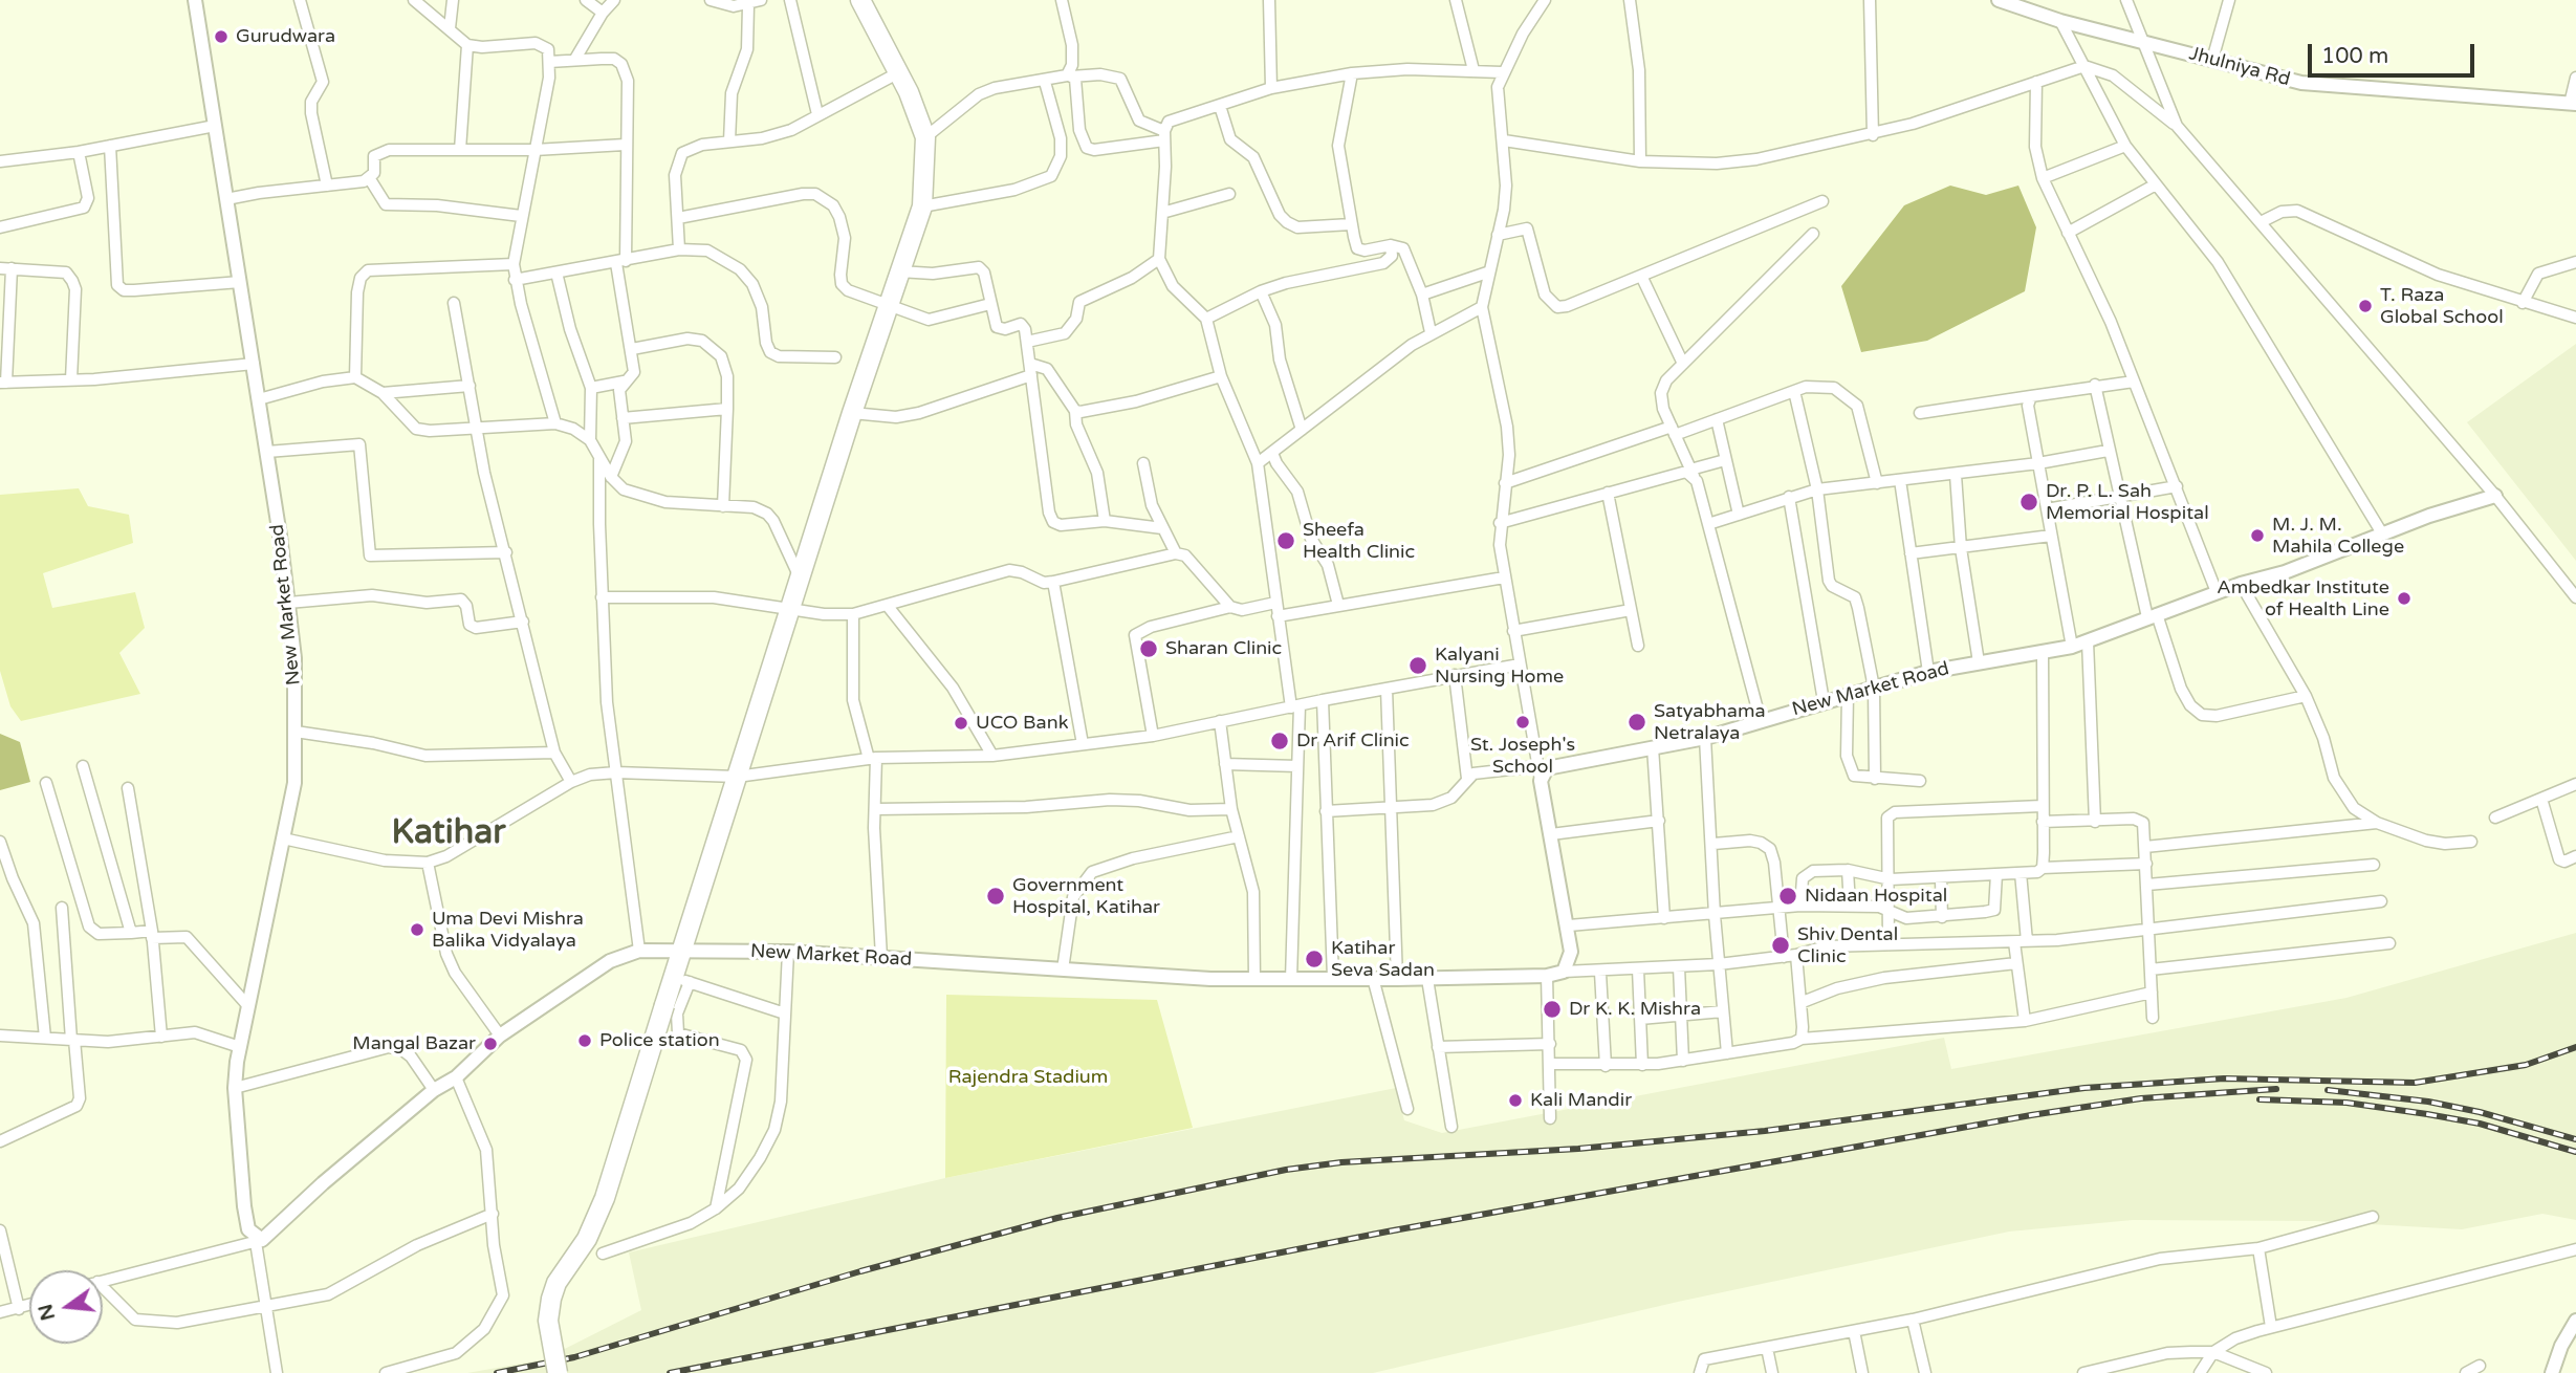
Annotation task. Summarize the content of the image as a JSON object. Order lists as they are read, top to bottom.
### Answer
{
  "streets": {
    "street": ["Jhulniya Rd", "New Market Road"]
  },
  "districts": ["Katihar"],
  "parks": ["Rajendra Stadium"],
  "places": [
    "Gurudwara",
    "T. Raza Global School",
    "Dr. P. L. Sah Memorial Hospital",
    "M. J. M. Mahila College",
    "Sheefa Health Clinic",
    "Ambedkar Institute of Health Line",
    "Sharan Clinic",
    "Kalyani Nursing Home",
    "St. Joseph's School",
    "Satyabhama Netralaya",
    "UCO Bank",
    "Dr Arif Clinic",
    "Government Hospital, Katihar",
    "Nidaan Hospital",
    "Uma Devi Mishra Balika Vidyalaya",
    "Shiv Dental Clinic",
    "Katihar Seva Sadan",
    "Dr K. K. Mishra",
    "Police station",
    "Mangal Bazar",
    "Kali Mandir"
  ],
  "scale_bar": "100 m",
  "north": "left"
}
